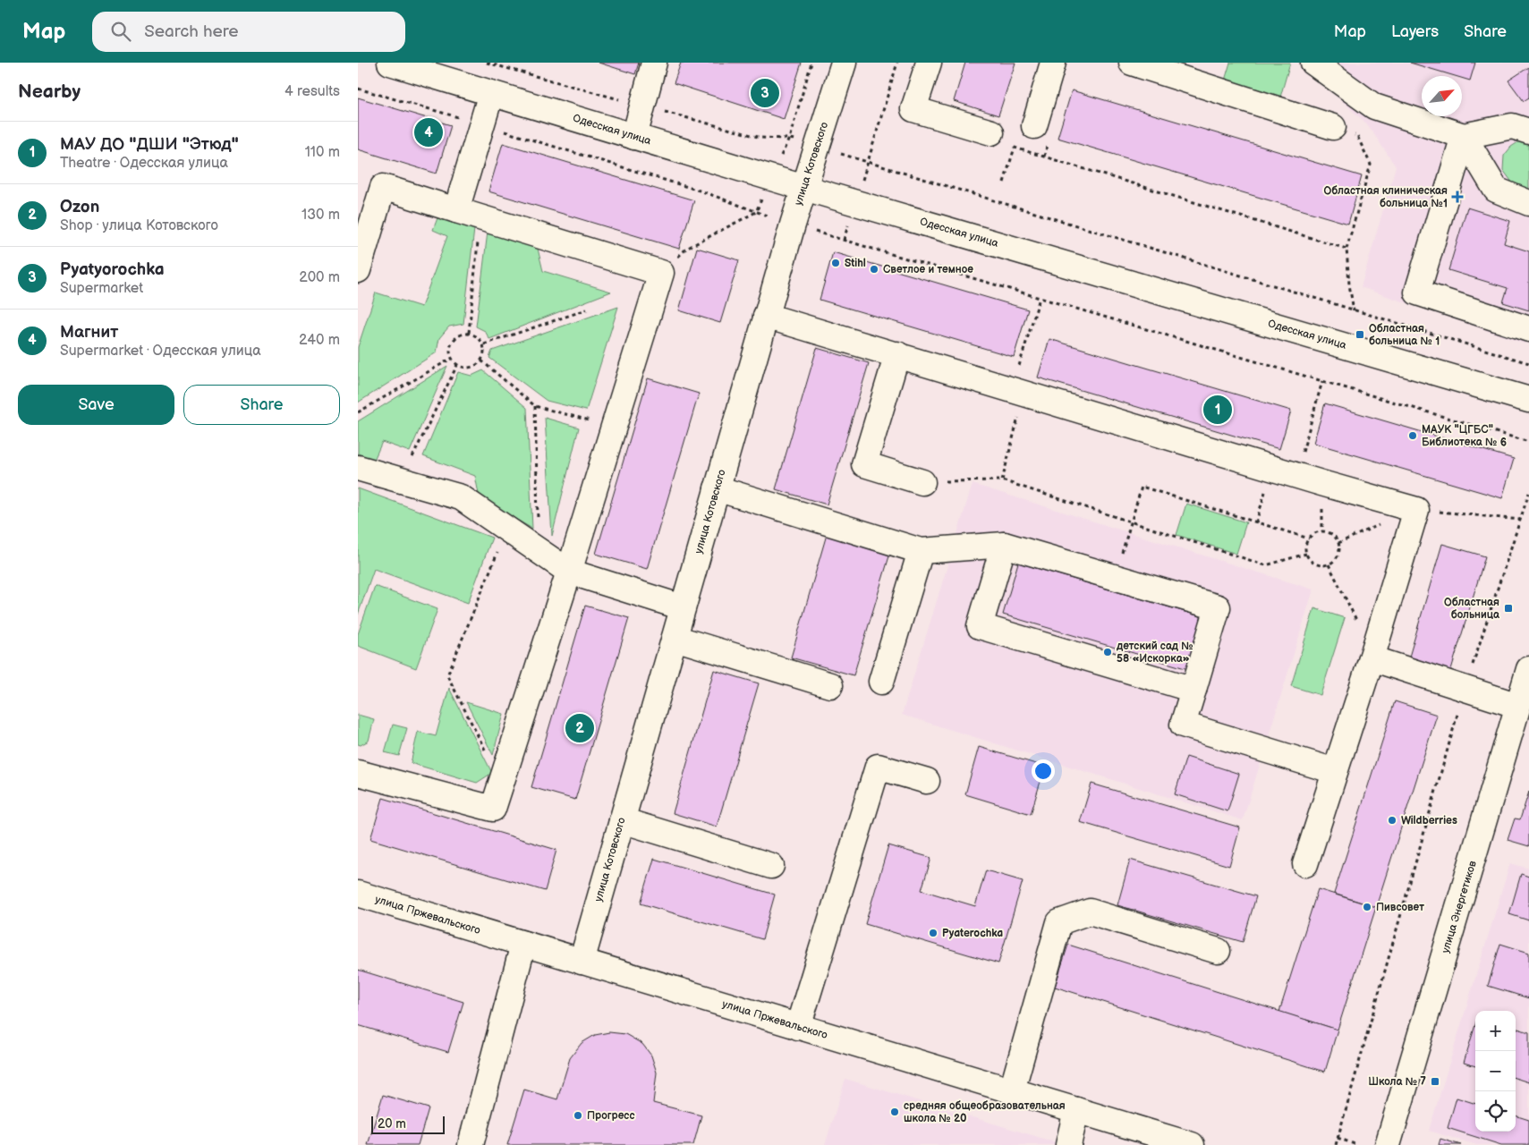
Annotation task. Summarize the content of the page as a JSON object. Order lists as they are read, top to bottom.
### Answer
{
  "streets": {
    "street": [
      "Одесская улица",
      "улица Котовского",
      "улица Энергетиков",
      "улица Пржевальского"
    ]
  },
  "crossings": [
    ["Одесская улица", "улица Котовского"],
    ["улица Котовского", "улица Пржевальского"]
  ],
  "places": {
    "health": ["Областная клиническая больница №1"],
    "other": [
      "Stihl",
      "Светлое и темное",
      "МАУК \"ЦГБС\" Библиотека № 6",
      "детский сад № 58 «Искорка»",
      "Wildberries",
      "Пивсовет",
      "Pyaterochka",
      "средняя общеобразовательная школа № 20",
      "Прогресс"
    ],
    "transit": ["Областная больница № 1", "Областная больница", "Школа № 7"]
  },
  "scale_bar": "20 m",
  "north": "top right",
  "page": {
    "header": "Map",
    "search": "Search here",
    "nav": ["Map", "Layers", "Share"],
    "heading": ["Nearby", "4 results"],
    "pins": [
      "3",
      "4",
      "1",
      "2"
    ],
    "list": [
      {
        "mark": "1",
        "name": "МАУ ДО \"ДШИ \"Этюд\"",
        "note": "Theatre · Одесская улица",
        "value": "110 m"
      },
      {
        "mark": "2",
        "name": "Ozon",
        "note": "Shop · улица Котовского",
        "value": "130 m"
      },
      {
        "mark": "3",
        "name": "Pyatyorochka",
        "note": "Supermarket",
        "value": "200 m"
      },
      {
        "mark": "4",
        "name": "Магнит",
        "note": "Supermarket · Одесская улица",
        "value": "240 m"
      }
    ],
    "buttons": ["Save", "Share"],
    "map_buttons": ["+", "−"],
    "scale": "20 m"
  }
}
